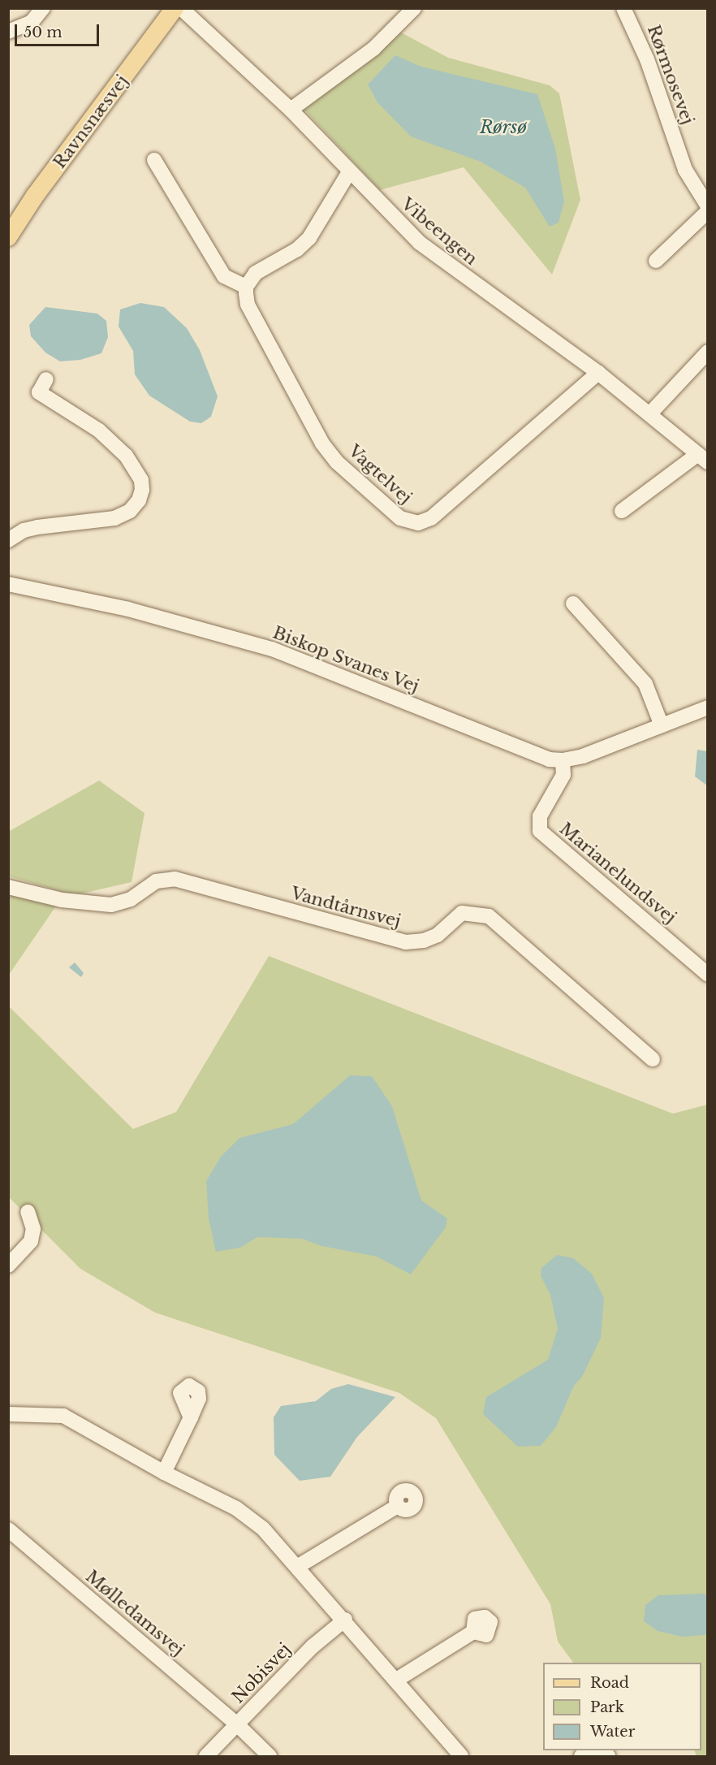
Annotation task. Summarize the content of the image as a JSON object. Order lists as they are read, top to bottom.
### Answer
{
  "streets": {
    "main road": ["Ravnsnæsvej"],
    "street": [
      "Rørmosevej",
      "Vibeengen",
      "Vagtelvej",
      "Biskop Svanes Vej",
      "Marianelundsvej",
      "Vandtårnsvej",
      "Mølledamsvej",
      "Nobisvej"
    ]
  },
  "crossings": [
    ["Vibeengen", "Vagtelvej"],
    ["Biskop Svanes Vej", "Marianelundsvej"],
    ["Mølledamsvej", "Nobisvej"]
  ],
  "water": ["Rørsø"],
  "legend": ["Road", "Park", "Water"],
  "scale_bar": "50 m"
}
